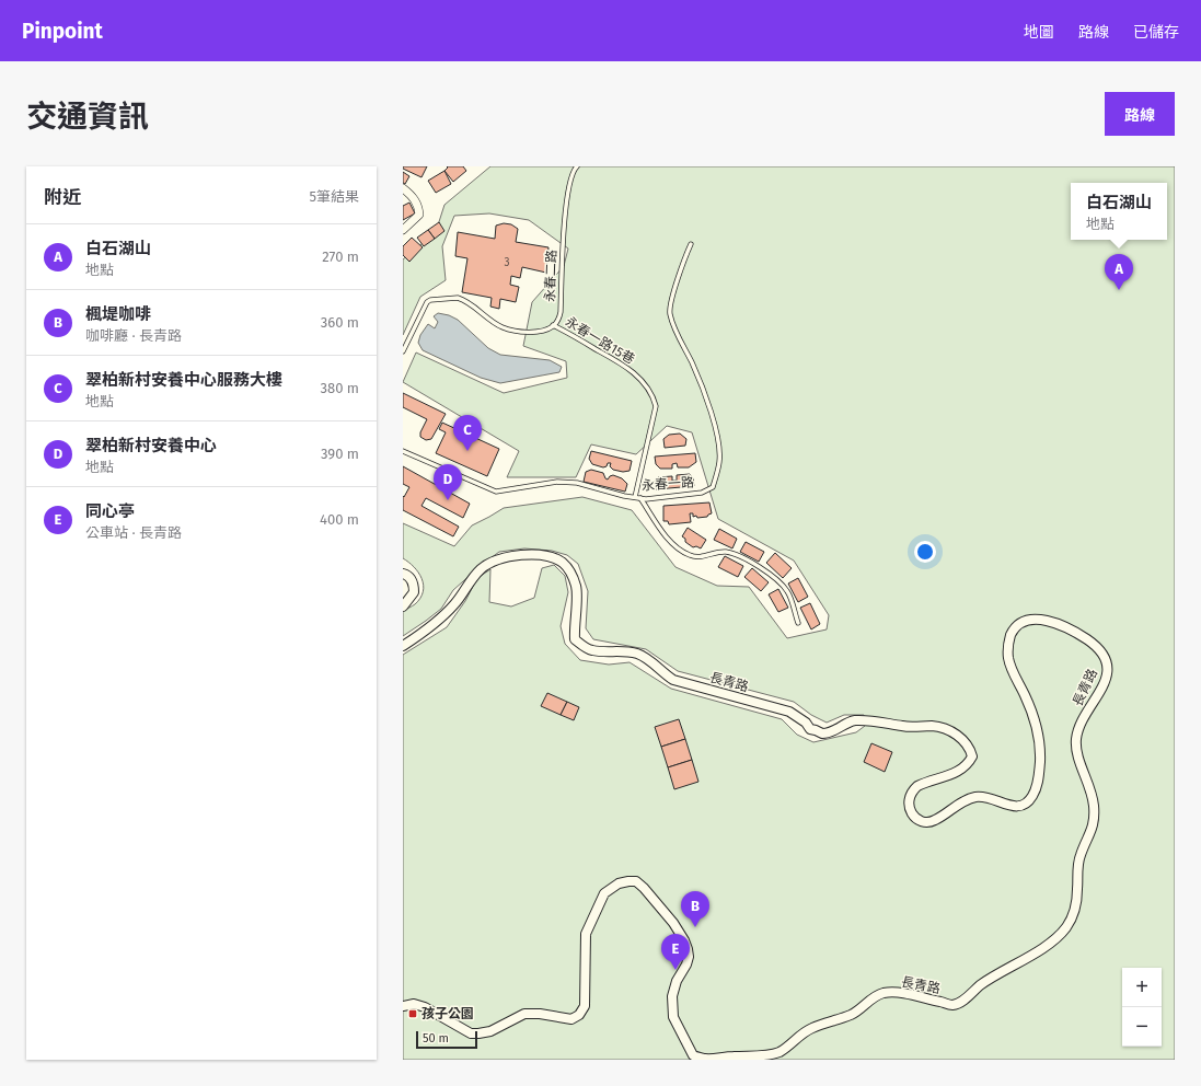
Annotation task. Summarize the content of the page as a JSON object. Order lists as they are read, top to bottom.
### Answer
{
  "streets": {
    "street": ["長青路"],
    "lane": ["永春二路", "永春一路15巷", "永春一路"]
  },
  "crossings": [
    ["永春二路", "永春一路15巷"],
    ["永春一路15巷", "永春一路"]
  ],
  "places": {
    "transit": ["孩子公園"]
  },
  "house_numbers": ["3"],
  "scale_bar": "50 m",
  "page": {
    "header": "Pinpoint",
    "nav": ["地圖", "路線", "已儲存"],
    "title": "交通資訊",
    "buttons": "路線",
    "heading": ["附近", "5筆結果"],
    "popup": ["白石湖山", "地點"],
    "list": [
      {
        "mark": "A",
        "name": "白石湖山",
        "note": "地點",
        "value": "270 m"
      },
      {
        "mark": "B",
        "name": "楓堤咖啡",
        "note": "咖啡廳 · 長青路",
        "value": "360 m"
      },
      {
        "mark": "C",
        "name": "翠柏新村安養中心服務大樓",
        "note": "地點",
        "value": "380 m"
      },
      {
        "mark": "D",
        "name": "翠柏新村安養中心",
        "note": "地點",
        "value": "390 m"
      },
      {
        "mark": "E",
        "name": "同心亭",
        "note": "公車站 · 長青路",
        "value": "400 m"
      }
    ],
    "pins": [
      "A",
      "C",
      "D",
      "B",
      "E"
    ],
    "map_buttons": ["+", "−"],
    "scale": "50 m"
  }
}
